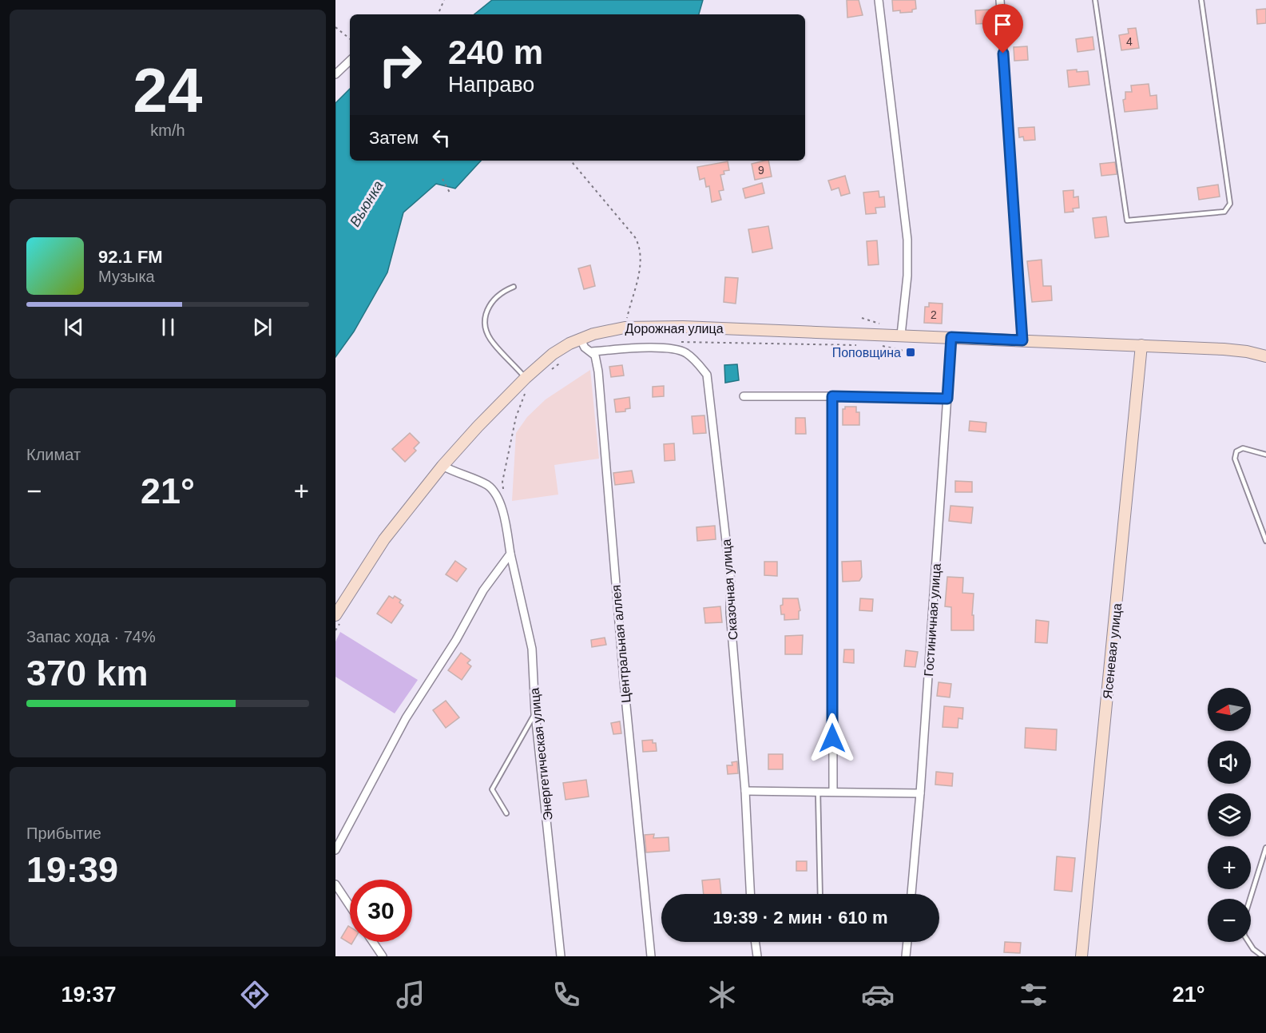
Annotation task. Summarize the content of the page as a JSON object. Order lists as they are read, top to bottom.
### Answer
{
  "streets": {
    "main road": ["Дорожная улица", "Ясеневая улица"],
    "street": [
      "Сказочная улица",
      "Гостиничная улица",
      "Центральная аллея",
      "Энергетическая улица"
    ]
  },
  "crossings": [
    ["Дорожная улица", "Гостиничная улица"],
    ["Дорожная улица", "Центральная аллея"],
    ["Дорожная улица", "Ясеневая улица"],
    ["Дорожная улица", "Энергетическая улица"],
    ["Сказочная улица", "Центральная аллея"]
  ],
  "water": ["Вьюнка"],
  "places": {
    "transit": ["Поповщина"]
  },
  "house_numbers": ["4", "9", "2"],
  "north": "left",
  "page": {
    "tile": [
      ["24", "km/h"],
      "Климат",
      ["Запас хода · 74%", "370 km"],
      ["Прибытие", "19:39"]
    ],
    "turn": ["240 m", "Направо"],
    "then": "Затем",
    "song": ["92.1 FM", "Музыка"],
    "heat": ["−", "21°", "+"],
    "map_buttons": ["+", "−"],
    "limit": "30",
    "trip": "19:39 · 2 мин · 610 m",
    "tabs": ["19:37", "21°"]
  }
}
